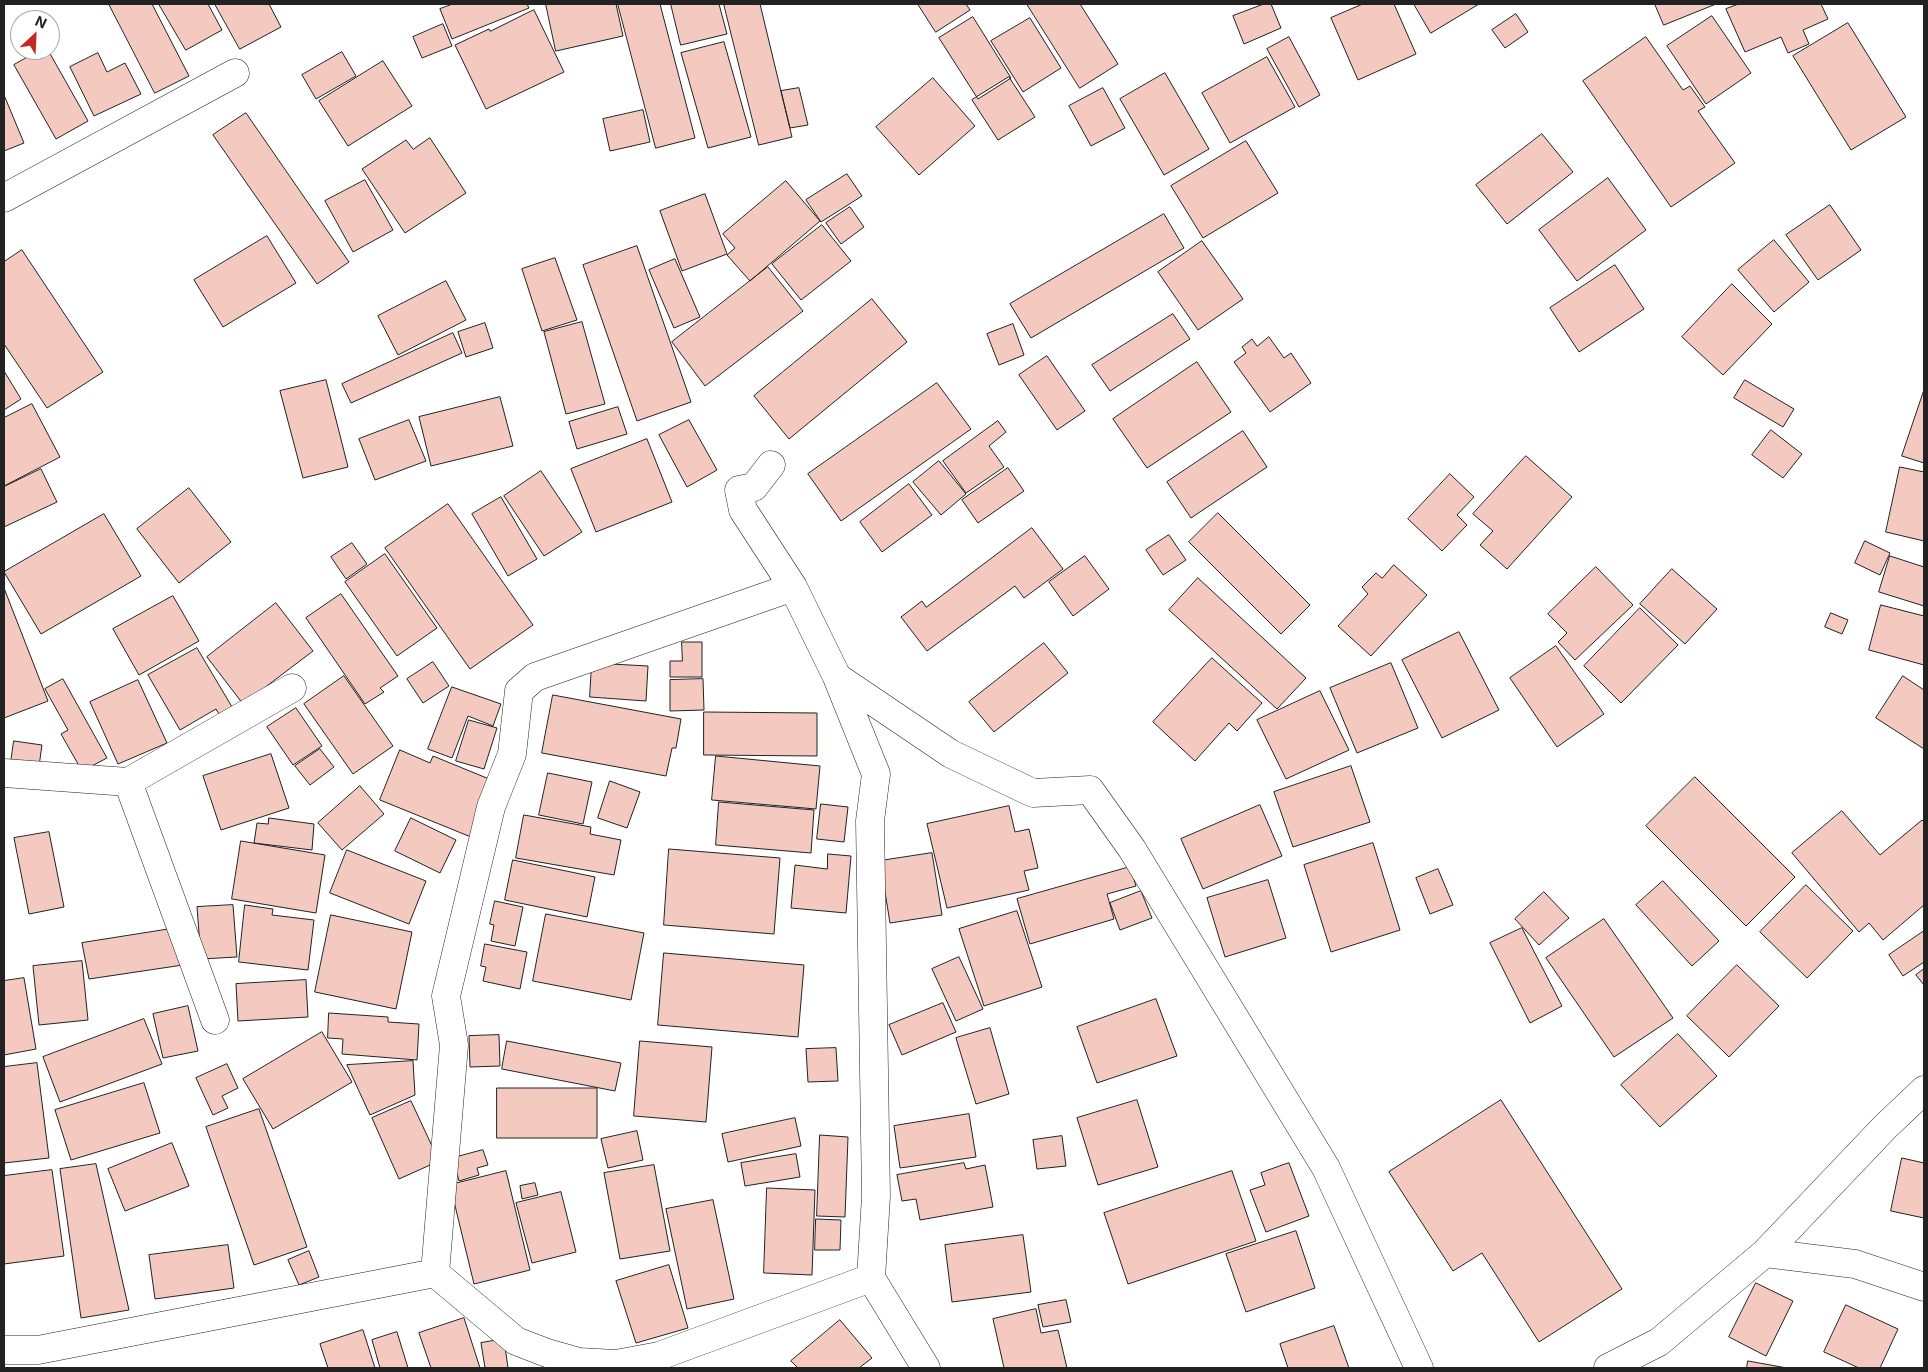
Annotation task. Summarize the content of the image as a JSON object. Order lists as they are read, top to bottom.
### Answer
{
  "north": "top right"
}
